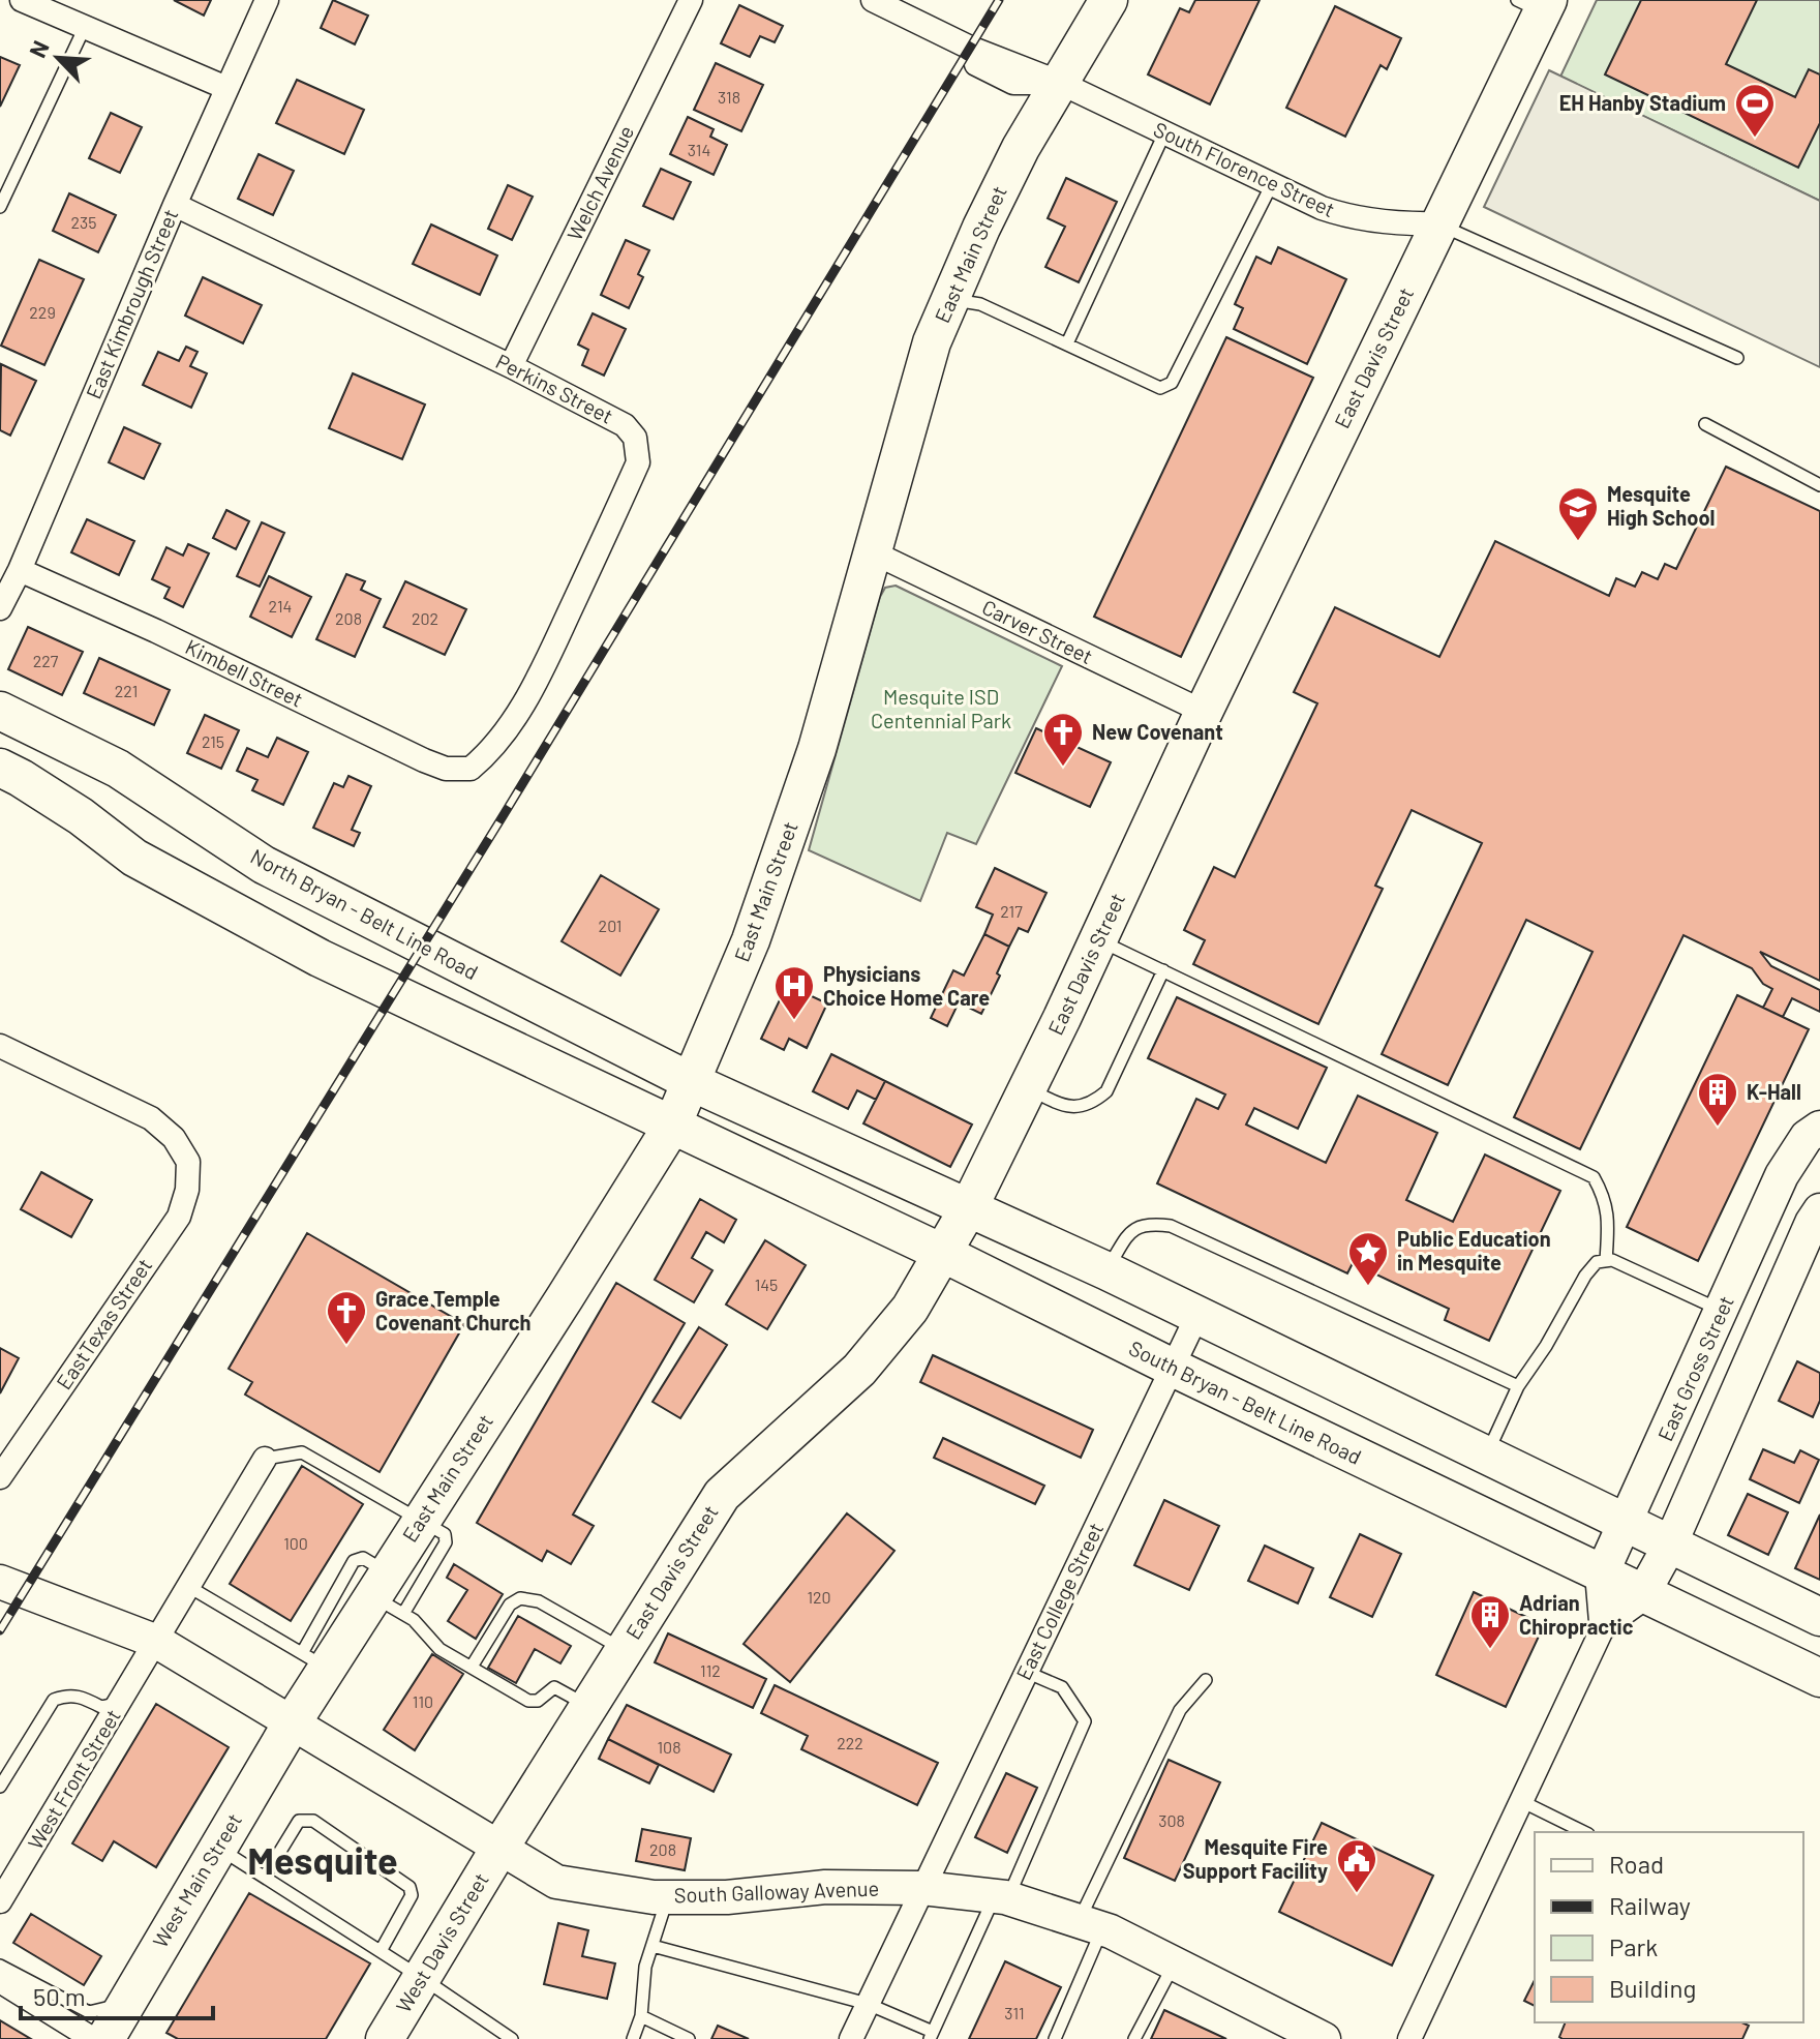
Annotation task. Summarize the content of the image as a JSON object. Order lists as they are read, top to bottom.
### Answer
{
  "streets": {
    "main road": [
      "East Main Street",
      "East Davis Street",
      "North Bryan - Belt Line Road",
      "East Gross Street",
      "South Bryan - Belt Line Road",
      "West Main Street",
      "South Galloway Avenue",
      "West Davis Street"
    ],
    "street": [
      "South Florence Street",
      "Welch Avenue",
      "East Kimbrough Street",
      "Perkins Street",
      "Carver Street",
      "Kimbell Street",
      "EastTexas Street",
      "East College Street",
      "West Front Street"
    ]
  },
  "crossings": [
    ["South Florence Street", "East Main Street"],
    ["South Florence Street", "East Davis Street"],
    ["Welch Avenue", "Perkins Street"],
    ["East Main Street", "Carver Street"],
    ["East Main Street", "North Bryan - Belt Line Road"],
    ["East Main Street", "South Bryan - Belt Line Road"],
    ["East Main Street", "West Main Street"],
    ["East Main Street", "South Galloway Avenue"],
    ["East Kimbrough Street", "Perkins Street"],
    ["East Kimbrough Street", "Kimbell Street"],
    ["East Davis Street", "Carver Street"],
    ["East Davis Street", "South Bryan - Belt Line Road"],
    ["East Davis Street", "South Galloway Avenue"],
    ["East Davis Street", "West Davis Street"],
    ["Perkins Street", "Kimbell Street"],
    ["East Gross Street", "South Bryan - Belt Line Road"],
    ["South Bryan - Belt Line Road", "East College Street"],
    ["East College Street", "South Galloway Avenue"],
    ["West Front Street", "South Galloway Avenue"],
    ["West Main Street", "South Galloway Avenue"],
    ["South Galloway Avenue", "West Davis Street"]
  ],
  "districts": ["Mesquite"],
  "parks": ["Mesquite ISD Centennial Park"],
  "places": {
    "sports": ["EH Hanby Stadium"],
    "school or university": ["Mesquite High School"],
    "church": ["New Covenant", "Grace Temple Covenant Church"],
    "hospital": ["Physicians Choice Home Care"],
    "building": ["K-Hall", "Adrian Chiropractic"],
    "place": ["Public Education in Mesquite"],
    "public building": ["Mesquite Fire Support Facility"]
  },
  "house_numbers": [
    "318",
    "314",
    "235",
    "229",
    "214",
    "208",
    "202",
    "227",
    "221",
    "215",
    "217",
    "201",
    "145",
    "100",
    "120",
    "112",
    "110",
    "222",
    "108",
    "308",
    "208",
    "311"
  ],
  "legend": [
    "Road",
    "Railway",
    "Park",
    "Building"
  ],
  "scale_bar": "50 m",
  "north": "top left"
}
